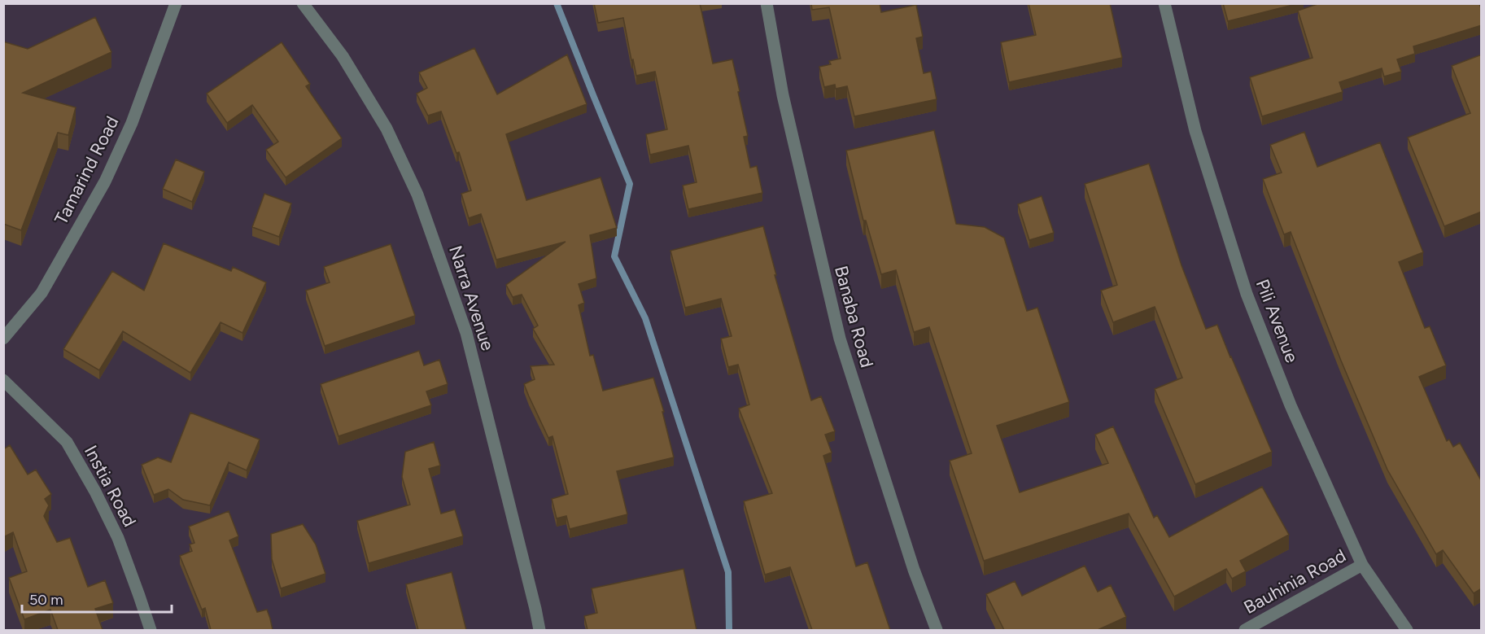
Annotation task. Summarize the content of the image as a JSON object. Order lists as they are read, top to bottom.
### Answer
{
  "streets": {
    "street": [
      "Tamarind Road",
      "Narra Avenue",
      "Banaba Road",
      "Pili Avenue",
      "Instia Road",
      "Bauhinia Road"
    ]
  },
  "crossings": [
    ["Pili Avenue", "Bauhinia Road"]
  ],
  "scale_bar": "50 m"
}
